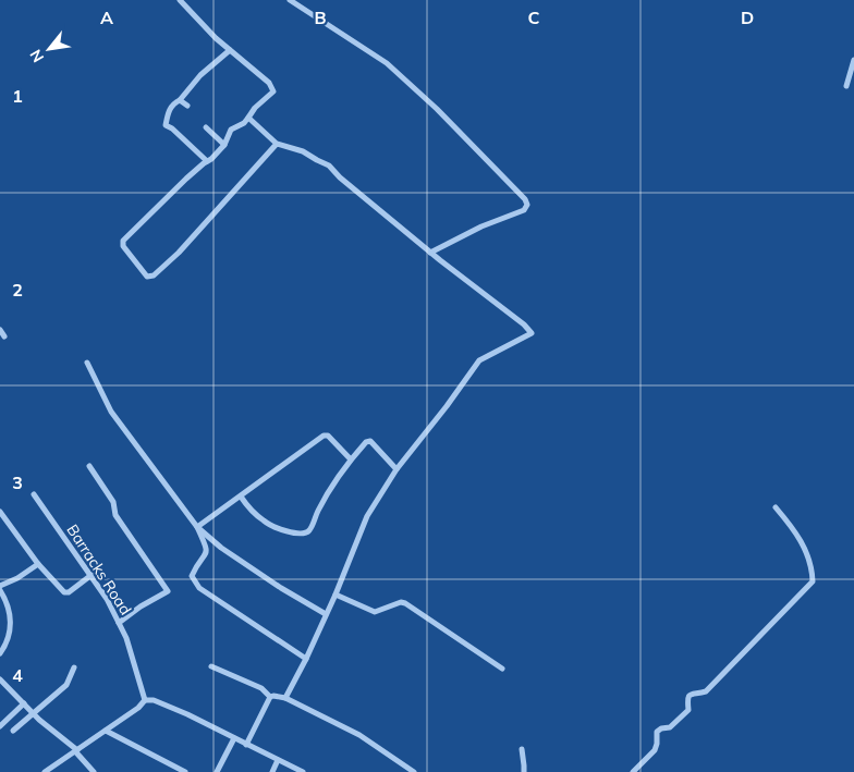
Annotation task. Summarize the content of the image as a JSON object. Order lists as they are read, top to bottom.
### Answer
{
  "streets": {
    "street": ["Barracks Road"]
  },
  "north": "bottom left",
  "grid": {
    "columns": [
      "A",
      "B",
      "C",
      "D"
    ],
    "rows": [
      "1",
      "2",
      "3",
      "4"
    ]
  }
}
